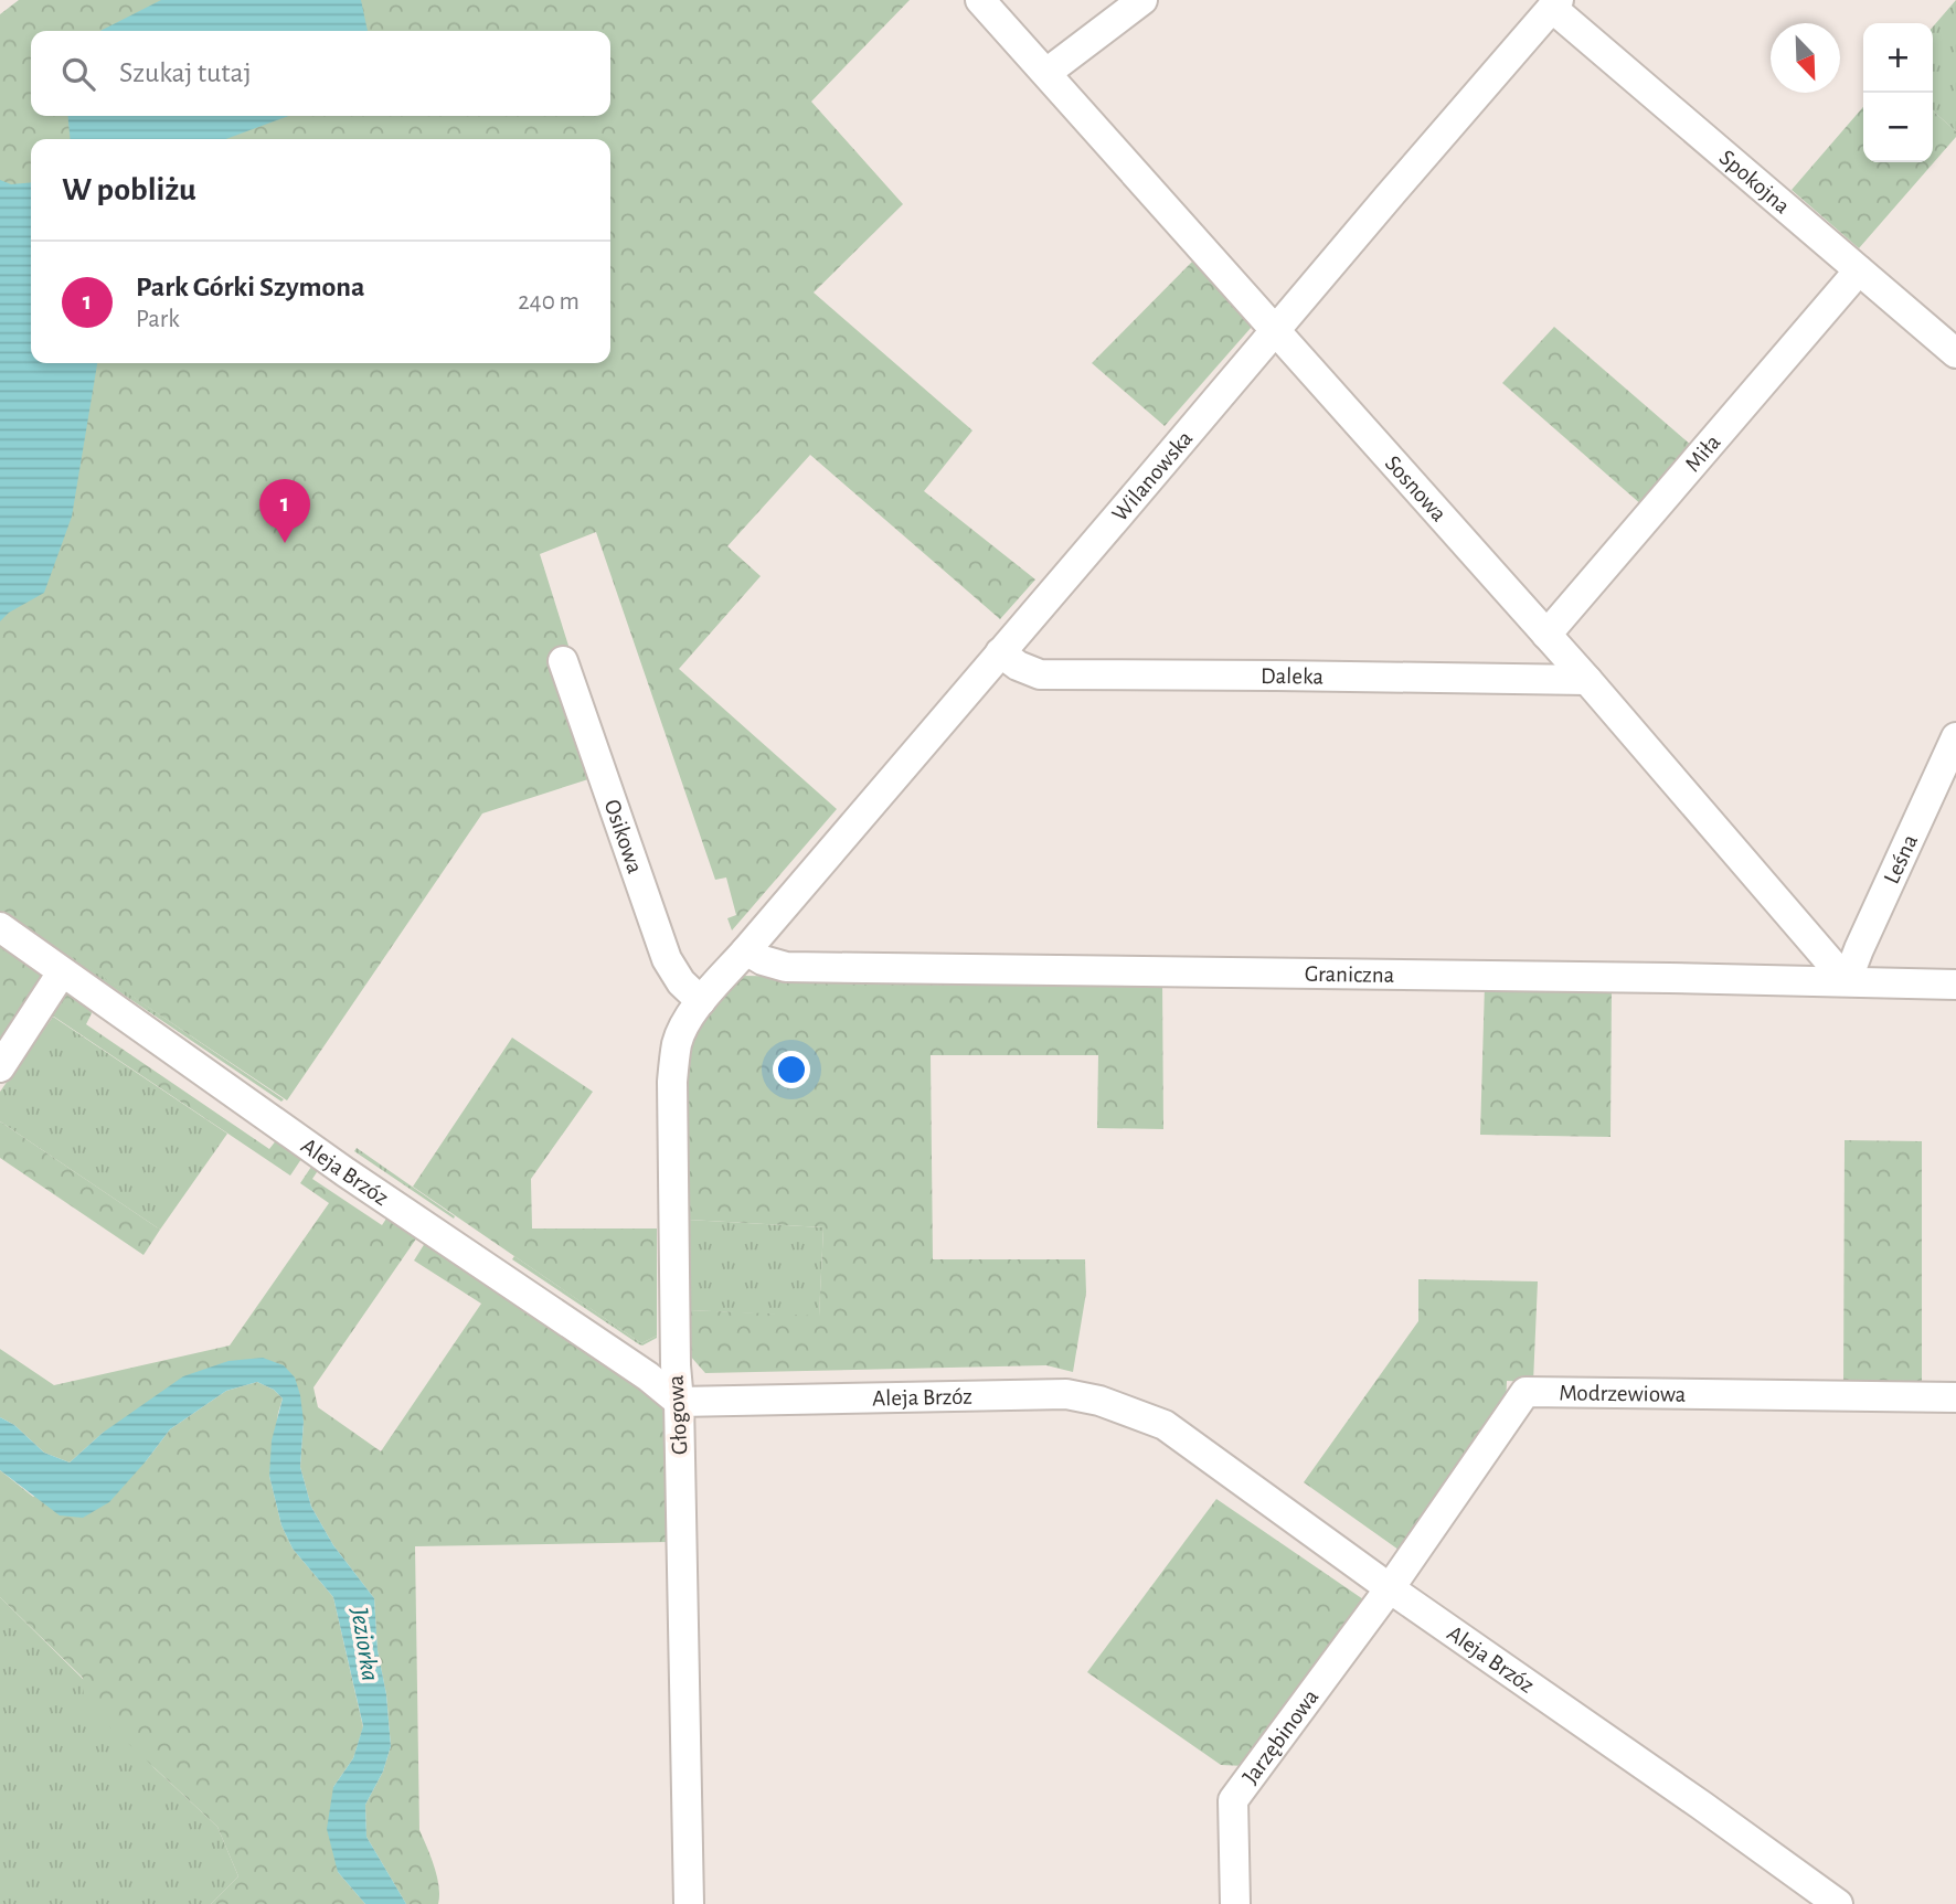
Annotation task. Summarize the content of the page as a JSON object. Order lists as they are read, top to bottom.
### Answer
{
  "streets": {
    "street": [
      "Spokojna",
      "Miła",
      "Wilanowska",
      "Sosnowa",
      "Daleka",
      "Osikowa",
      "Leśna",
      "Graniczna",
      "Aleja Brzóz",
      "Modrzewiowa",
      "Głogowa",
      "Jarzębinowa"
    ]
  },
  "crossings": [
    ["Spokojna", "Miła"],
    ["Spokojna", "Wilanowska"],
    ["Miła", "Sosnowa"],
    ["Wilanowska", "Sosnowa"],
    ["Wilanowska", "Daleka"],
    ["Wilanowska", "Graniczna"],
    ["Wilanowska", "Głogowa"],
    ["Sosnowa", "Daleka"],
    ["Sosnowa", "Leśna"],
    ["Sosnowa", "Graniczna"],
    ["Osikowa", "Głogowa"],
    ["Leśna", "Graniczna"],
    ["Graniczna", "Głogowa"],
    ["Aleja Brzóz", "Modrzewiowa"],
    ["Aleja Brzóz", "Głogowa"],
    ["Aleja Brzóz", "Jarzębinowa"],
    ["Modrzewiowa", "Jarzębinowa"]
  ],
  "water": ["Jeziorka"],
  "north": "bottom right",
  "page": {
    "map_buttons": ["+", "−"],
    "search": "Szukaj tutaj",
    "heading": "W pobliżu",
    "list": [
      {
        "mark": "1",
        "name": "Park Górki Szymona",
        "note": "Park",
        "value": "240 m"
      }
    ],
    "pins": "1"
  }
}
